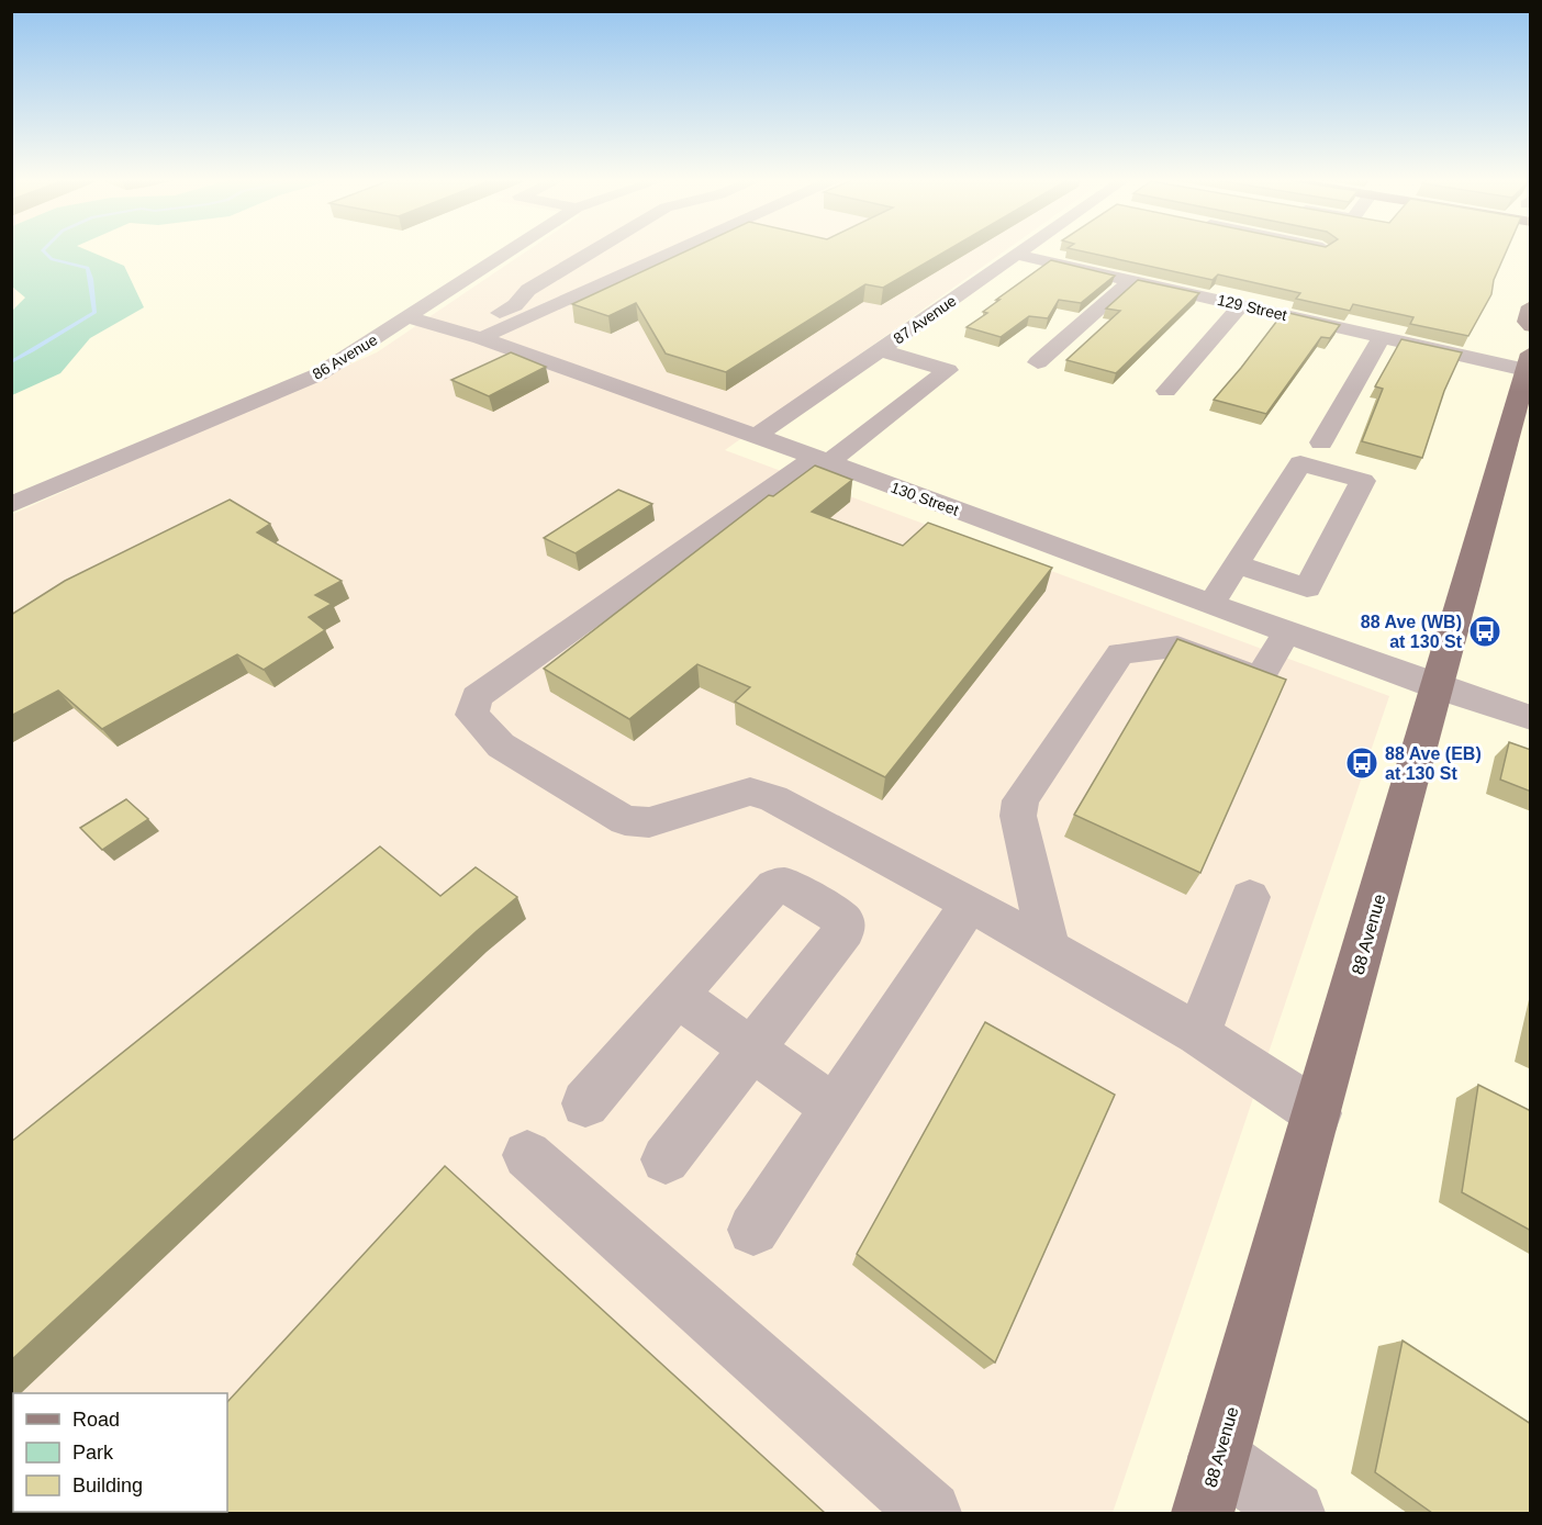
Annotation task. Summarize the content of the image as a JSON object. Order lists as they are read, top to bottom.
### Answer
{
  "streets": {
    "main road": ["88 Avenue"],
    "street": [
      "129 Street",
      "87 Avenue",
      "86 Avenue",
      "130 Street"
    ]
  },
  "crossings": [
    ["129 Street", "87 Avenue"],
    ["129 Street", "88 Avenue"],
    ["87 Avenue", "130 Street"],
    ["86 Avenue", "130 Street"],
    ["130 Street", "88 Avenue"]
  ],
  "places": {
    "bus stop": ["88 Ave (WB) at 130 St", "88 Ave (EB) at 130 St"]
  },
  "legend": ["Road", "Park", "Building"]
}
